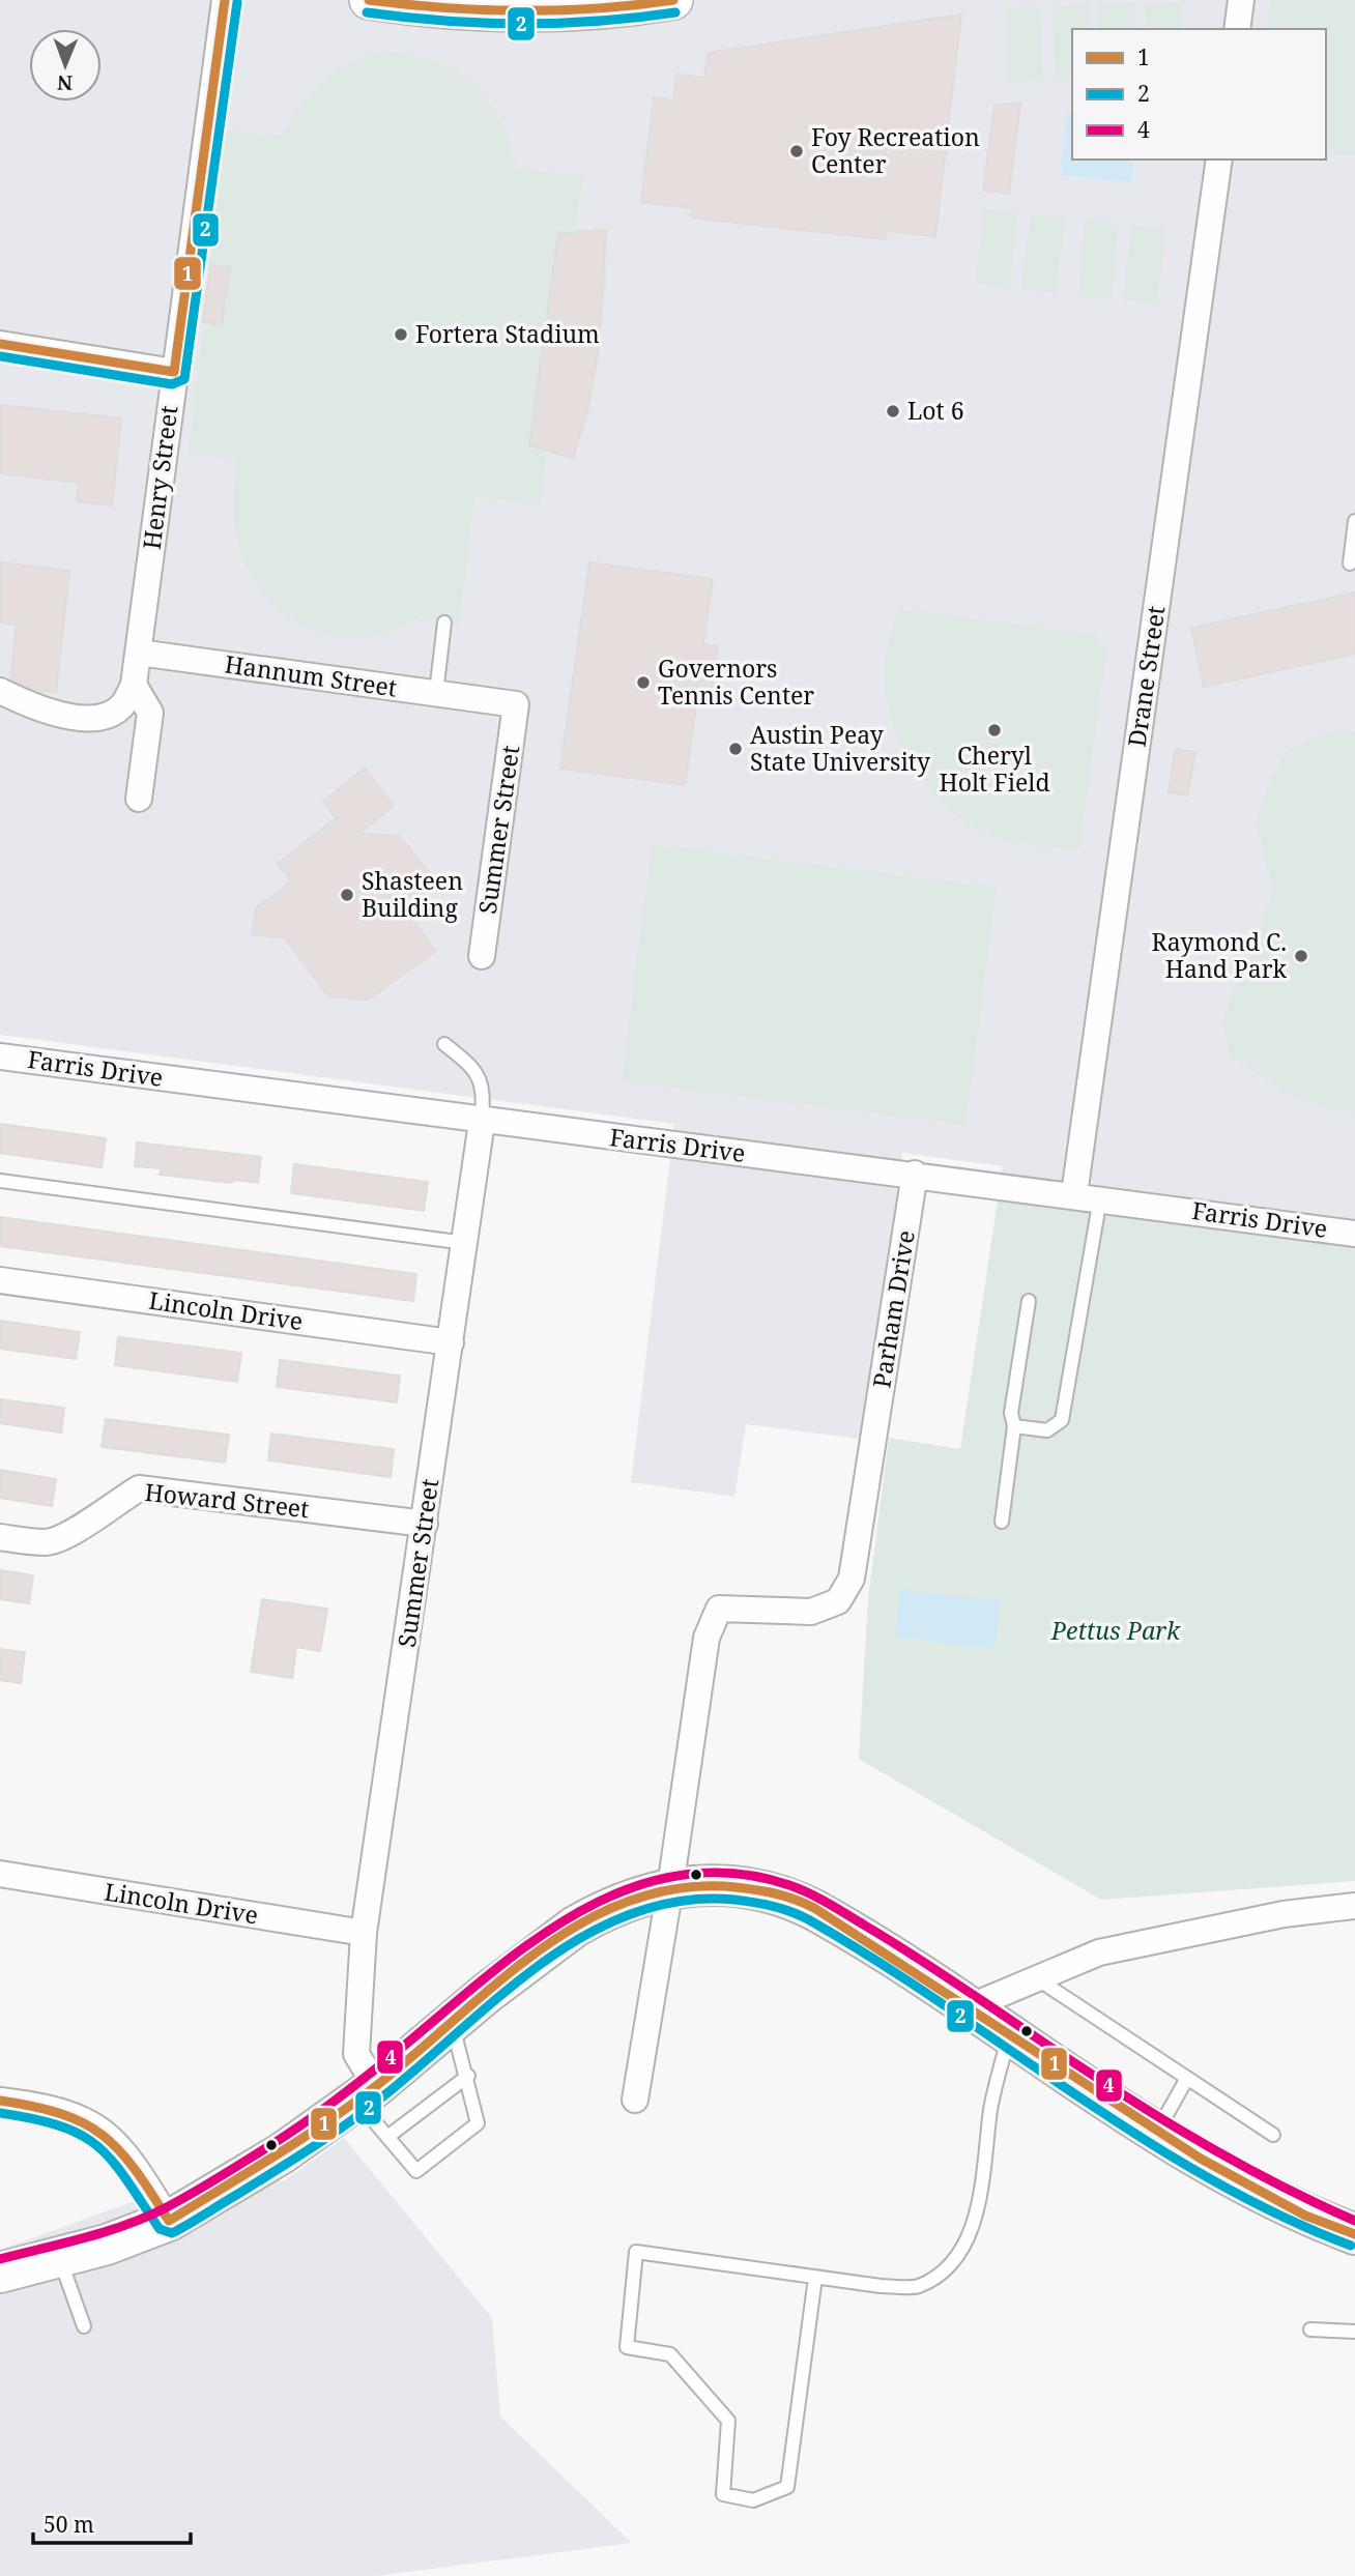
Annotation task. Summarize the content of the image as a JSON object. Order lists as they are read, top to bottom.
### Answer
{
  "streets": {
    "street": [
      "Henry Street",
      "Hannum Street",
      "Drane Street",
      "Summer Street",
      "Farris Drive",
      "Parham Drive",
      "Lincoln Drive",
      "Howard Street"
    ]
  },
  "crossings": [
    ["Henry Street", "Hannum Street"],
    ["Hannum Street", "Summer Street"],
    ["Drane Street", "Farris Drive"],
    ["Summer Street", "Farris Drive"],
    ["Summer Street", "Lincoln Drive"],
    ["Summer Street", "Howard Street"],
    ["Farris Drive", "Parham Drive"]
  ],
  "parks": ["Pettus Park"],
  "places": [
    "Foy Recreation Center",
    "Fortera Stadium",
    "Lot 6",
    "Governors Tennis Center",
    "Cheryl Holt Field",
    "Austin Peay State University",
    "Shasteen Building",
    "Raymond C. Hand Park"
  ],
  "lines": ["transit line 1", "transit line 2", "transit line 4"],
  "legend": ["1", "2", "4"],
  "scale_bar": "50 m",
  "north": "bottom"
}
